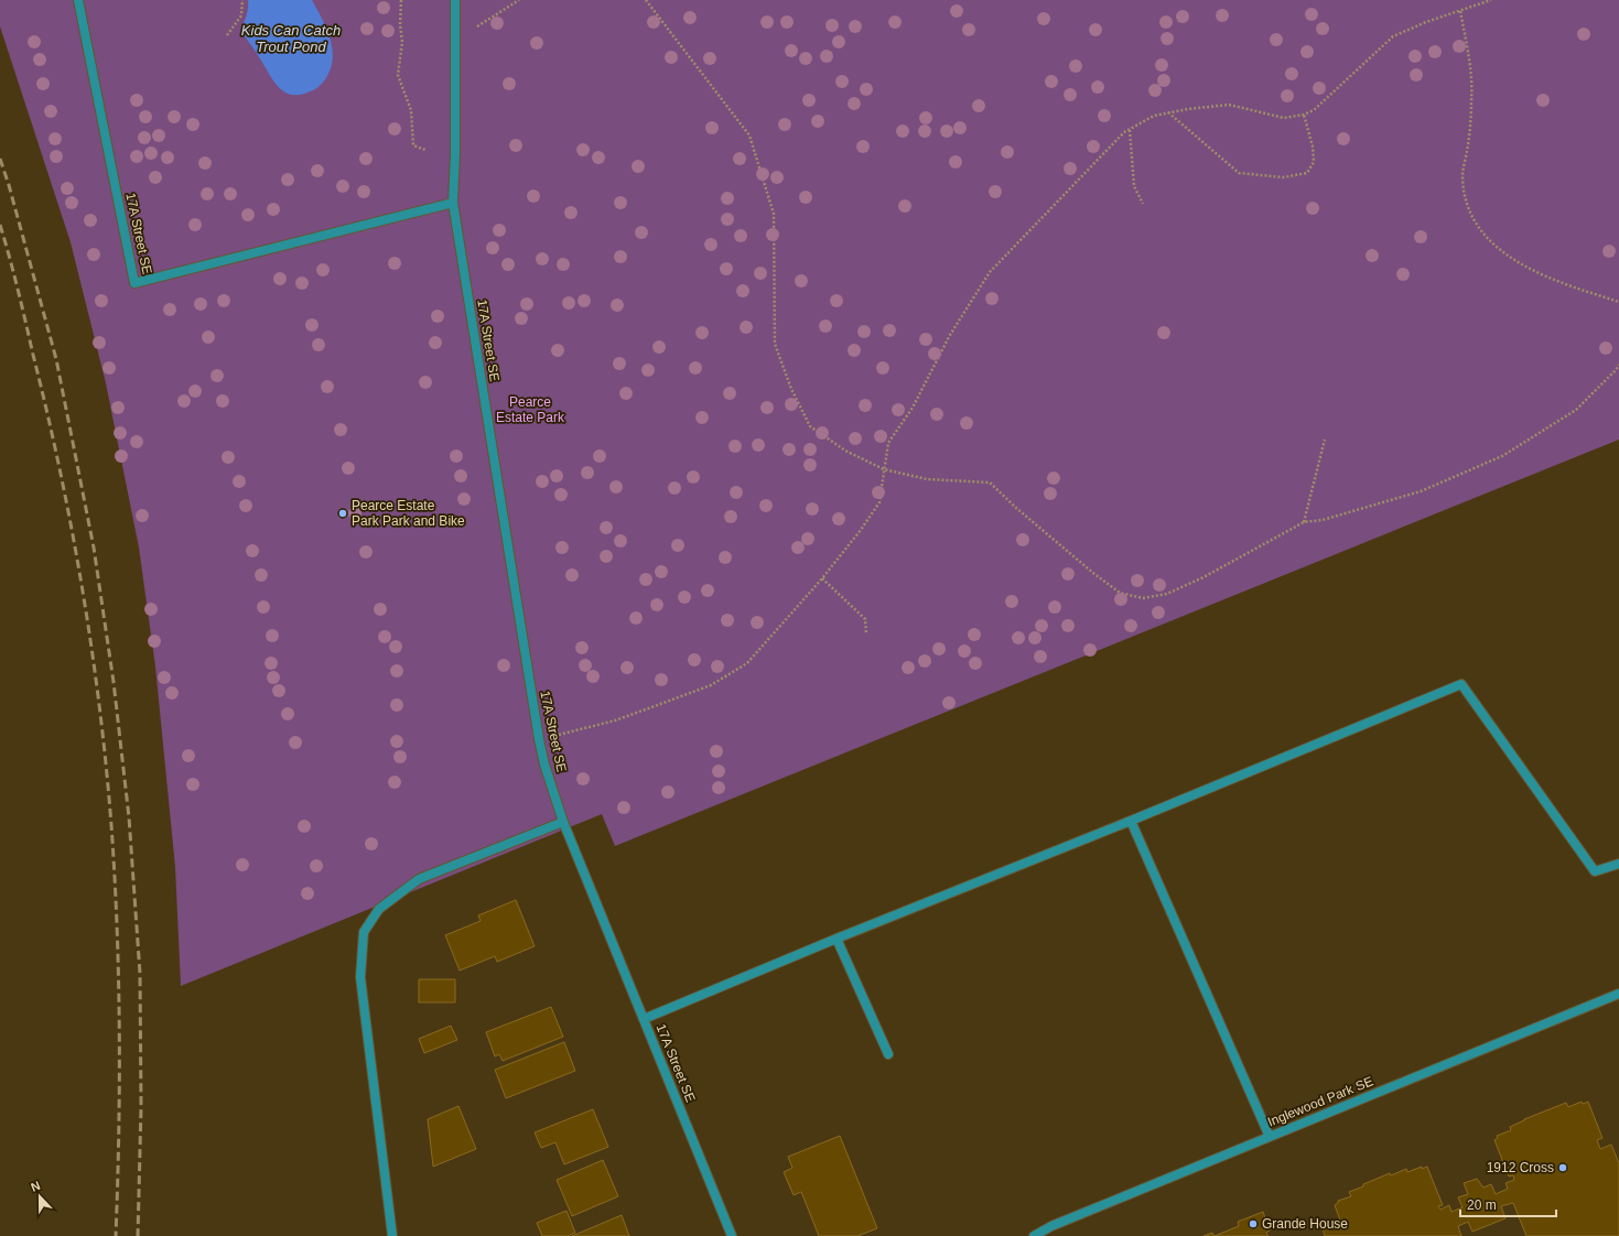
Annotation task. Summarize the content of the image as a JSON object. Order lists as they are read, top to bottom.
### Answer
{
  "streets": {
    "street": ["17A Street SE", "Inglewood Park SE"]
  },
  "water": ["Kids Can Catch Trout Pond"],
  "parks": ["Pearce Estate Park"],
  "places": ["Pearce Estate Park Park and Bike", "1912 Cross", "Grande House"],
  "scale_bar": "20 m",
  "north": "top"
}
